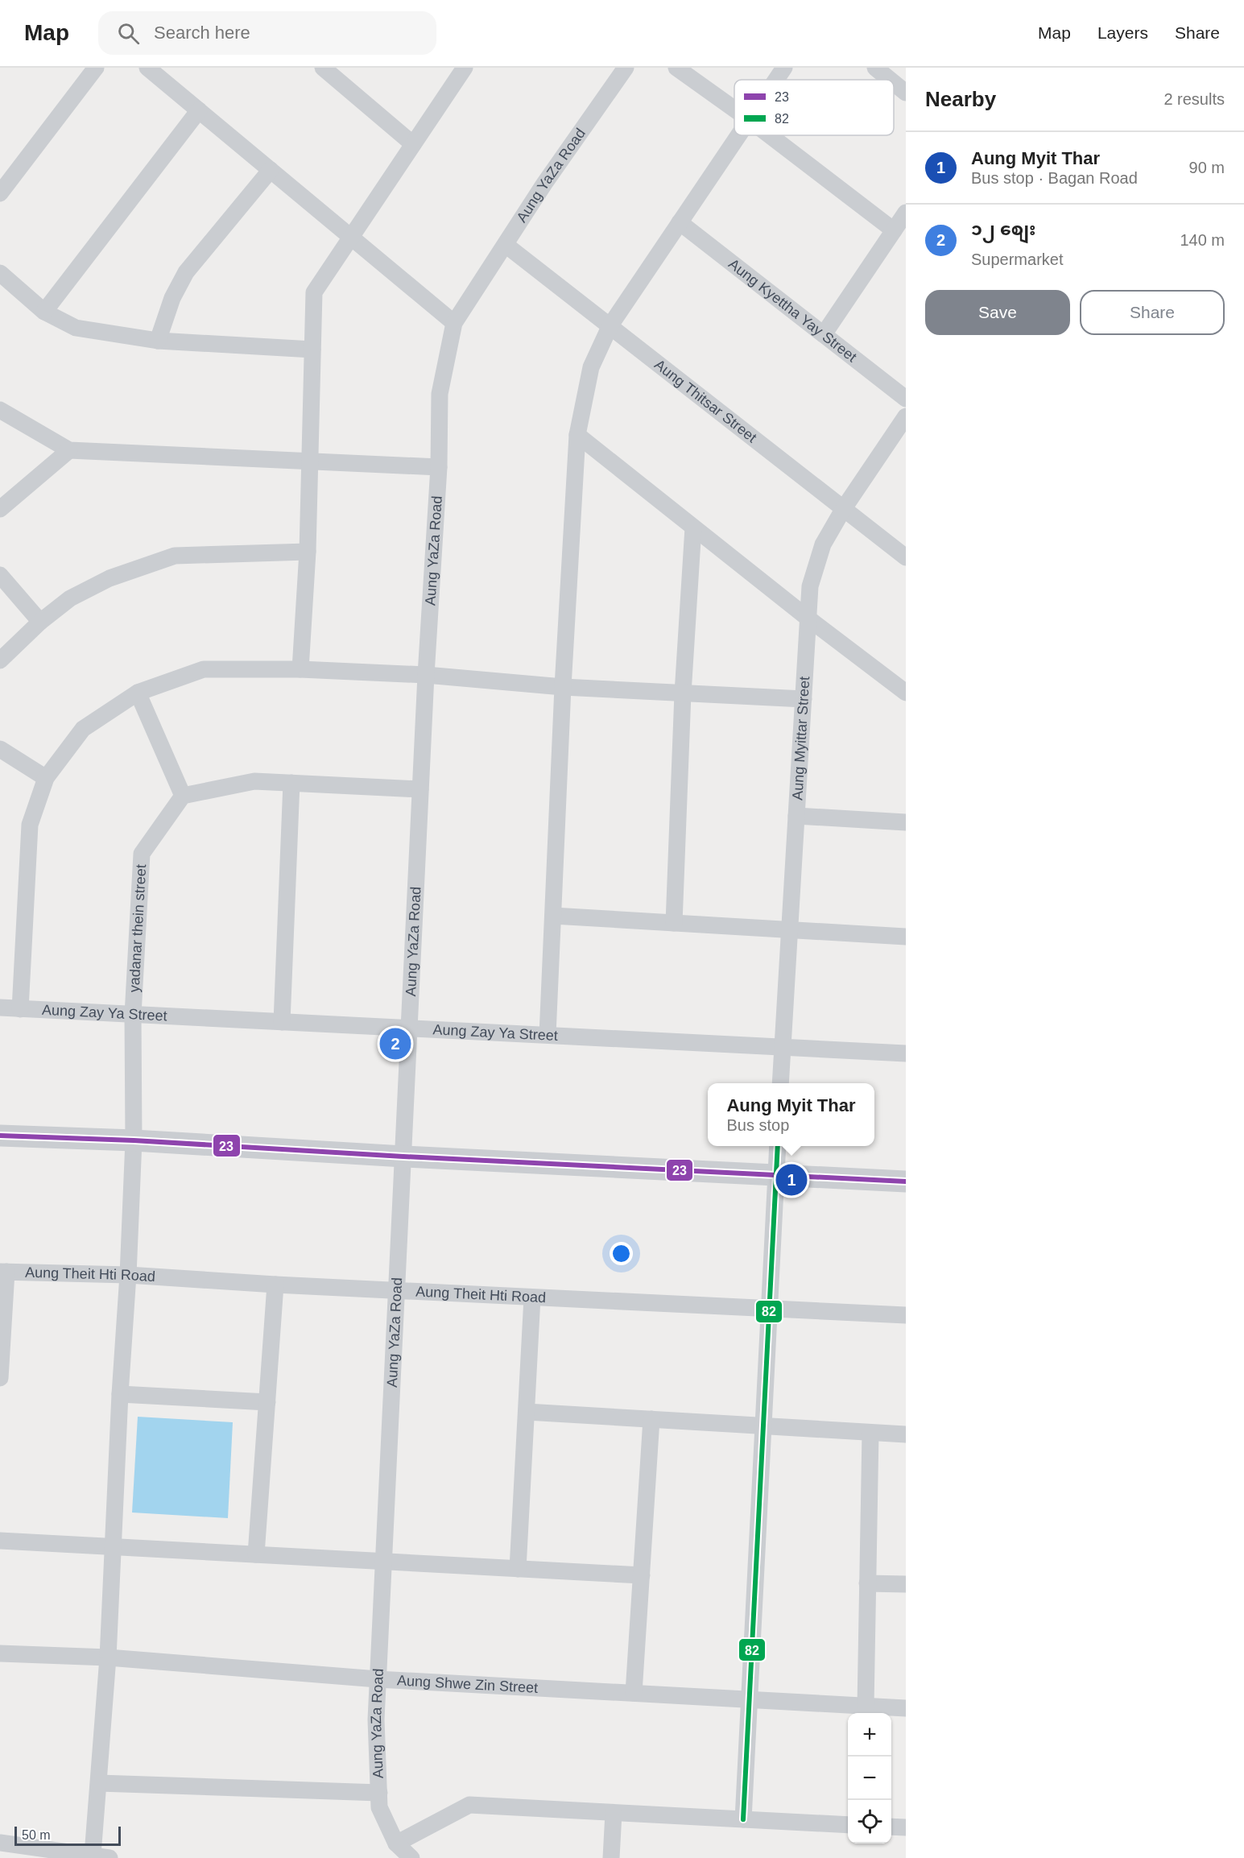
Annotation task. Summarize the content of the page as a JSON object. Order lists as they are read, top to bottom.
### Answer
{
  "streets": {
    "street": [
      "Aung YaZa Road",
      "Aung Kyettha Yay Street",
      "Aung Thitsar Street",
      "Aung Myittar Street",
      "yadanar thein street",
      "Aung Zay Ya Street",
      "Aung Theit Hti Road",
      "Aung Shwe Zin Street"
    ]
  },
  "crossings": [
    ["Aung YaZa Road", "Aung Thitsar Street"],
    ["Aung YaZa Road", "Aung Zay Ya Street"],
    ["Aung YaZa Road", "Aung Theit Hti Road"],
    ["Aung YaZa Road", "Aung Shwe Zin Street"],
    ["Aung Thitsar Street", "Aung Myittar Street"],
    ["Aung Myittar Street", "Aung Zay Ya Street"],
    ["yadanar thein street", "Aung Zay Ya Street"],
    ["yadanar thein street", "Aung Theit Hti Road"],
    ["yadanar thein street", "Aung Shwe Zin Street"]
  ],
  "lines": ["transit line 23", "transit line 82"],
  "legend": ["23", "82"],
  "scale_bar": "50 m",
  "page": {
    "header": "Map",
    "search": "Search here",
    "nav": ["Map", "Layers", "Share"],
    "heading": ["Nearby", "2 results"],
    "list": [
      {
        "mark": "1",
        "name": "Aung Myit Thar",
        "note": "Bus stop · Bagan Road",
        "value": "90 m"
      },
      {
        "mark": "2",
        "name": "၁၂ စျေး",
        "note": "Supermarket",
        "value": "140 m"
      }
    ],
    "buttons": ["Save", "Share"],
    "pins": ["2", "1"],
    "popup": ["Aung Myit Thar", "Bus stop"],
    "map_buttons": ["+", "−"],
    "scale": "50 m"
  }
}
